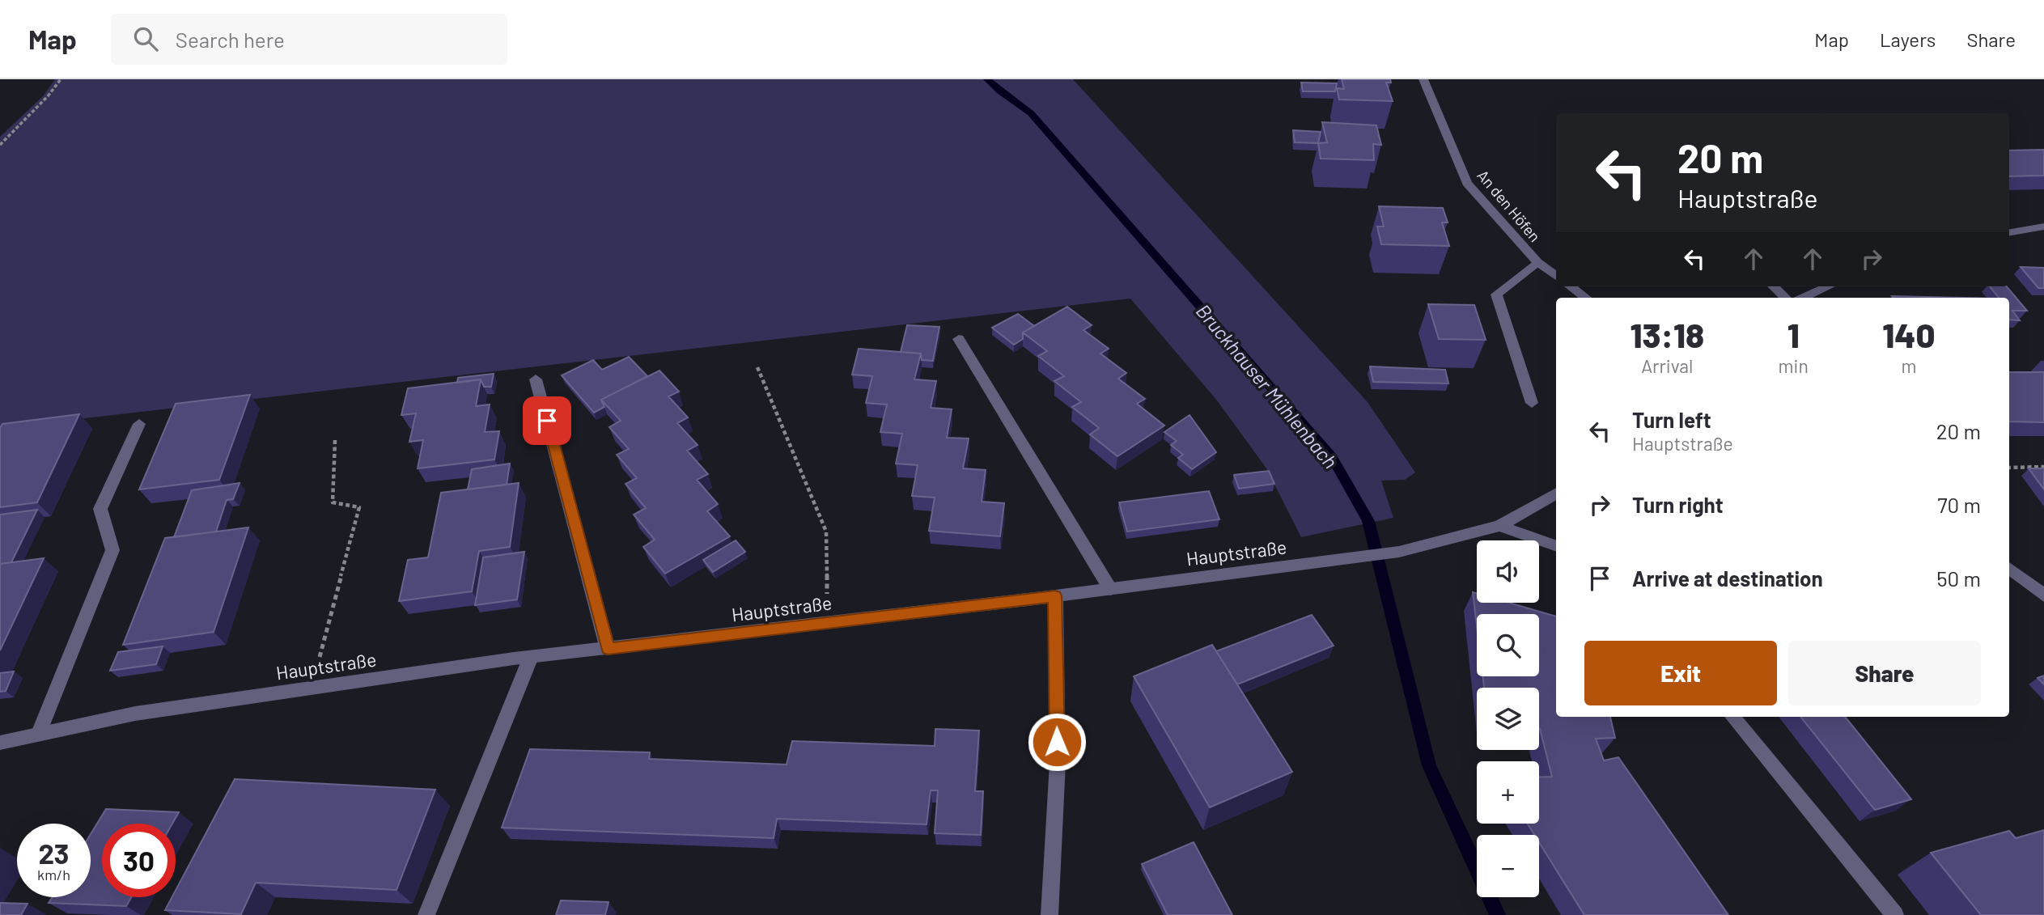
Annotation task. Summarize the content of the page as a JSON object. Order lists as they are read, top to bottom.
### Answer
{
  "streets": {
    "street": ["An den Höfen", "Hauptstraße"]
  },
  "water": ["Bruckhauser Mühlenbach"],
  "page": {
    "header": "Map",
    "search": "Search here",
    "nav": ["Map", "Layers", "Share"],
    "turn": ["20 m", "Hauptstraße"],
    "eta": [
      "13:18",
      "Arrival",
      "1",
      "min",
      "140",
      "m"
    ],
    "list": [
      {
        "name": "Turn left",
        "note": "Hauptstraße",
        "value": "20 m"
      },
      {
        "name": "Turn right",
        "value": "70 m"
      },
      {
        "name": "Arrive at destination",
        "value": "50 m"
      }
    ],
    "map_buttons": ["+", "−"],
    "buttons": ["Exit", "Share"],
    "speed": "23 km/h",
    "limit": "30"
  }
}
